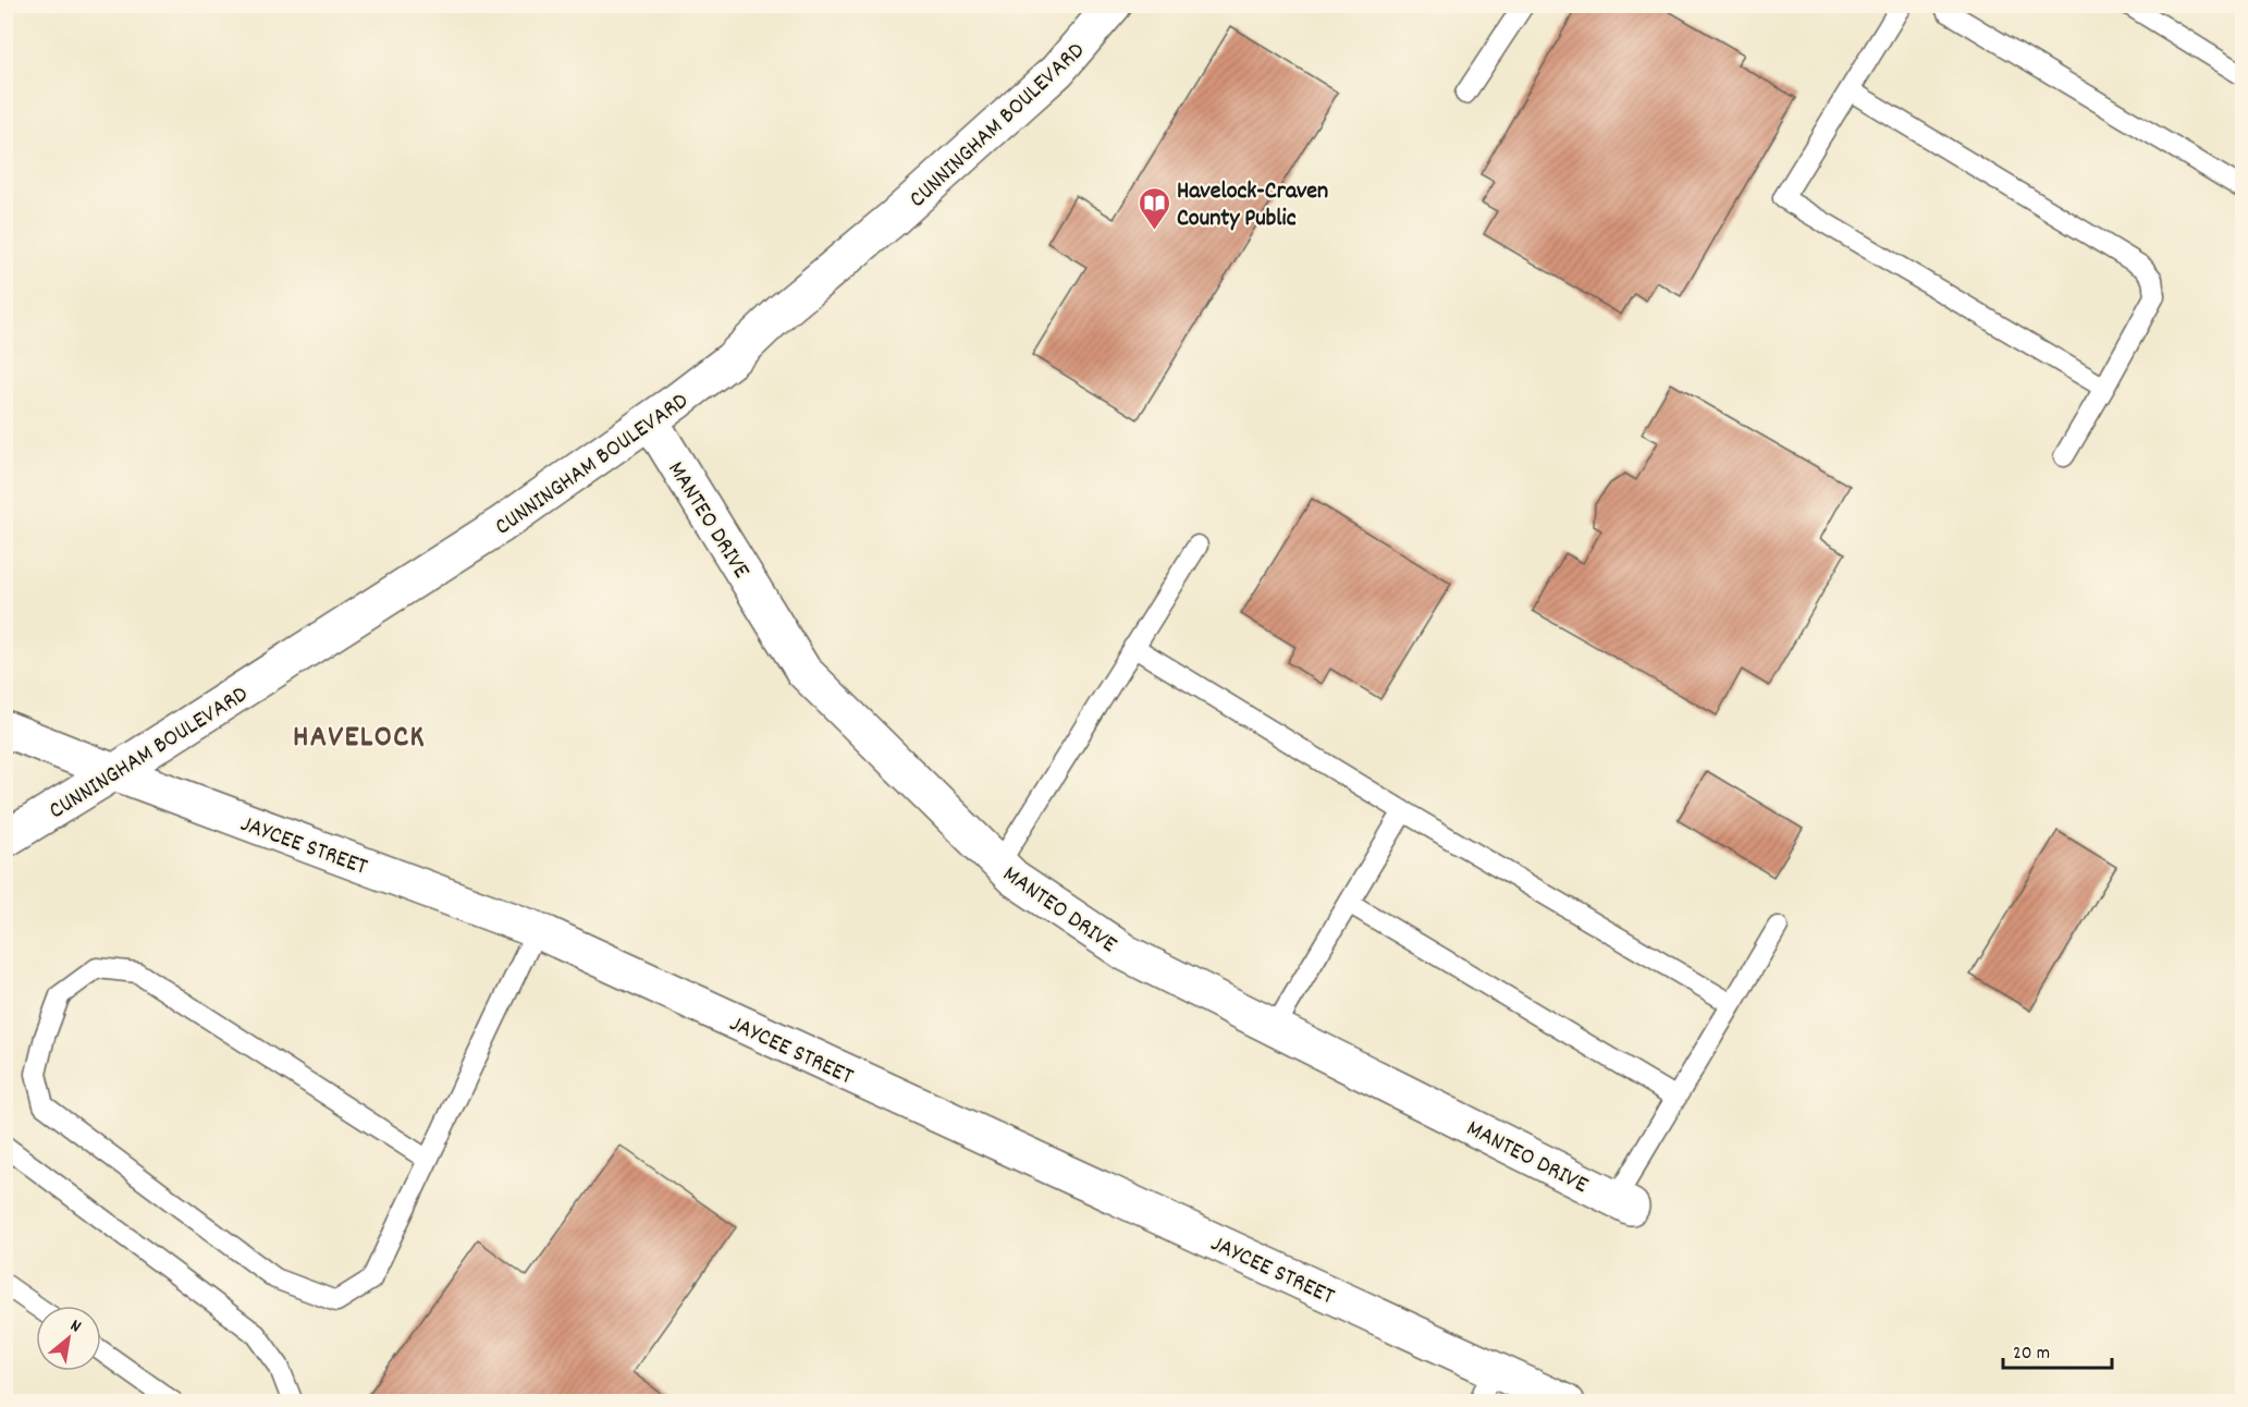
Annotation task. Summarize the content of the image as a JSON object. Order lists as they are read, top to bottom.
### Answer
{
  "streets": {
    "street": ["CUNNINGHAM BOULEVARD", "MANTEO DRIVE", "JAYCEE STREET"]
  },
  "crossings": [
    ["CUNNINGHAM BOULEVARD", "MANTEO DRIVE"],
    ["CUNNINGHAM BOULEVARD", "JAYCEE STREET"]
  ],
  "districts": ["HAVELOCK"],
  "places": {
    "library": ["Havelock-Craven County Public"]
  },
  "scale_bar": "20 m",
  "north": "top right"
}
